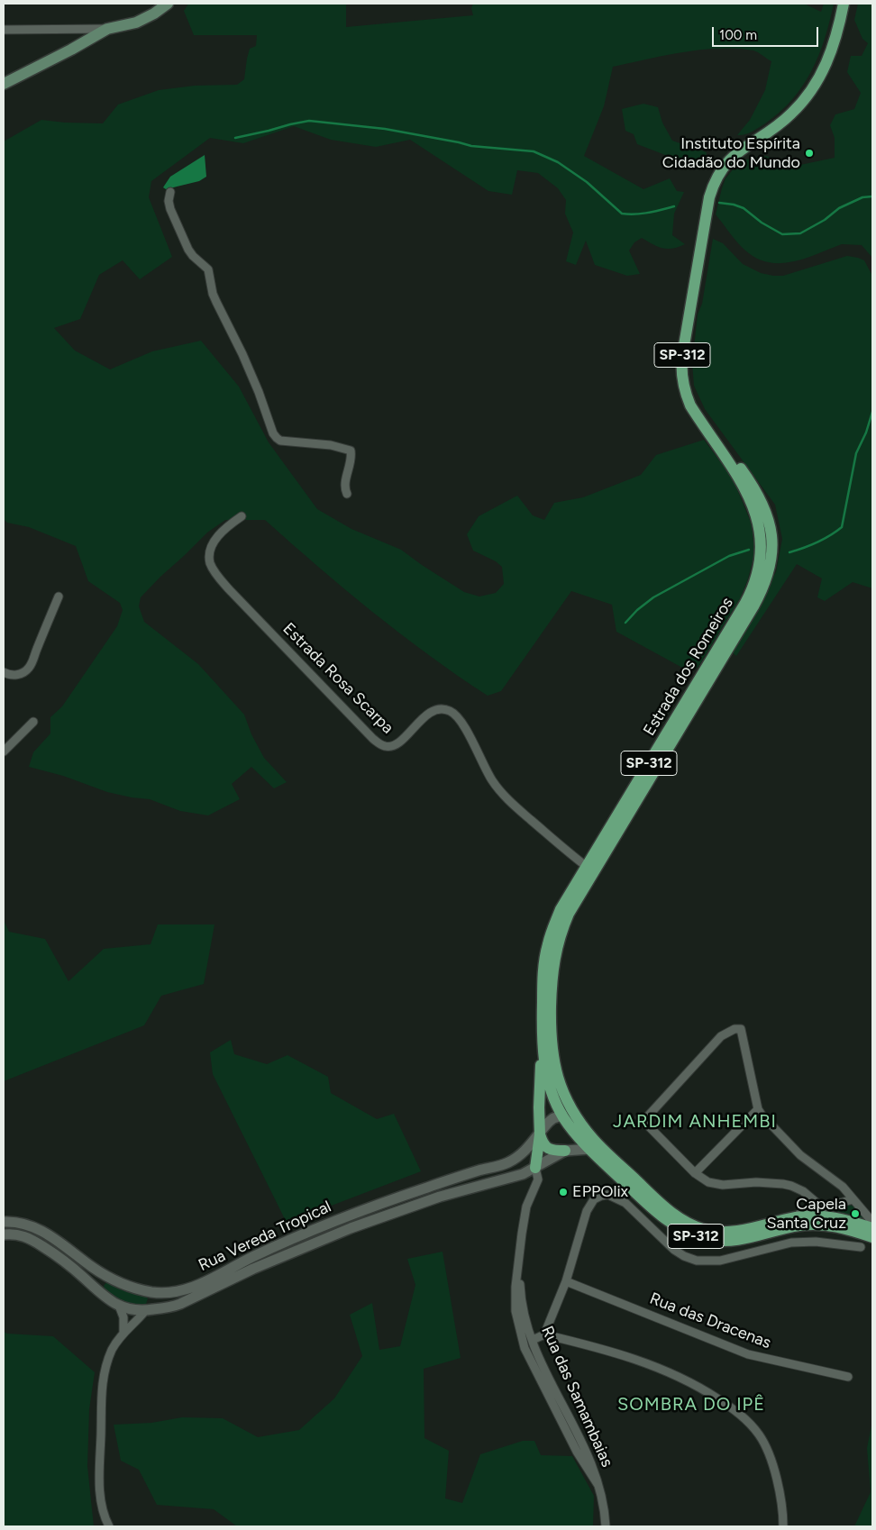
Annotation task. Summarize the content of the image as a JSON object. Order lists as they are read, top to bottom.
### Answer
{
  "streets": {
    "main road": ["SP-312", "Estrada dos Romeiros"],
    "street": [
      "Estrada Rosa Scarpa",
      "Rua Vereda Tropical",
      "Rua das Dracenas",
      "Rua das Samambaias"
    ]
  },
  "crossings": [
    ["Estrada dos Romeiros", "Estrada Rosa Scarpa"],
    ["Estrada dos Romeiros", "Rua Vereda Tropical"],
    ["Rua Vereda Tropical", "Rua das Samambaias"]
  ],
  "districts": ["JARDIM ANHEMBI", "SOMBRA DO IPÊ"],
  "places": ["Instituto Espírita Cidadão do Mundo", "EPPOlix", "Capela Santa Cruz"],
  "scale_bar": "100 m"
}
